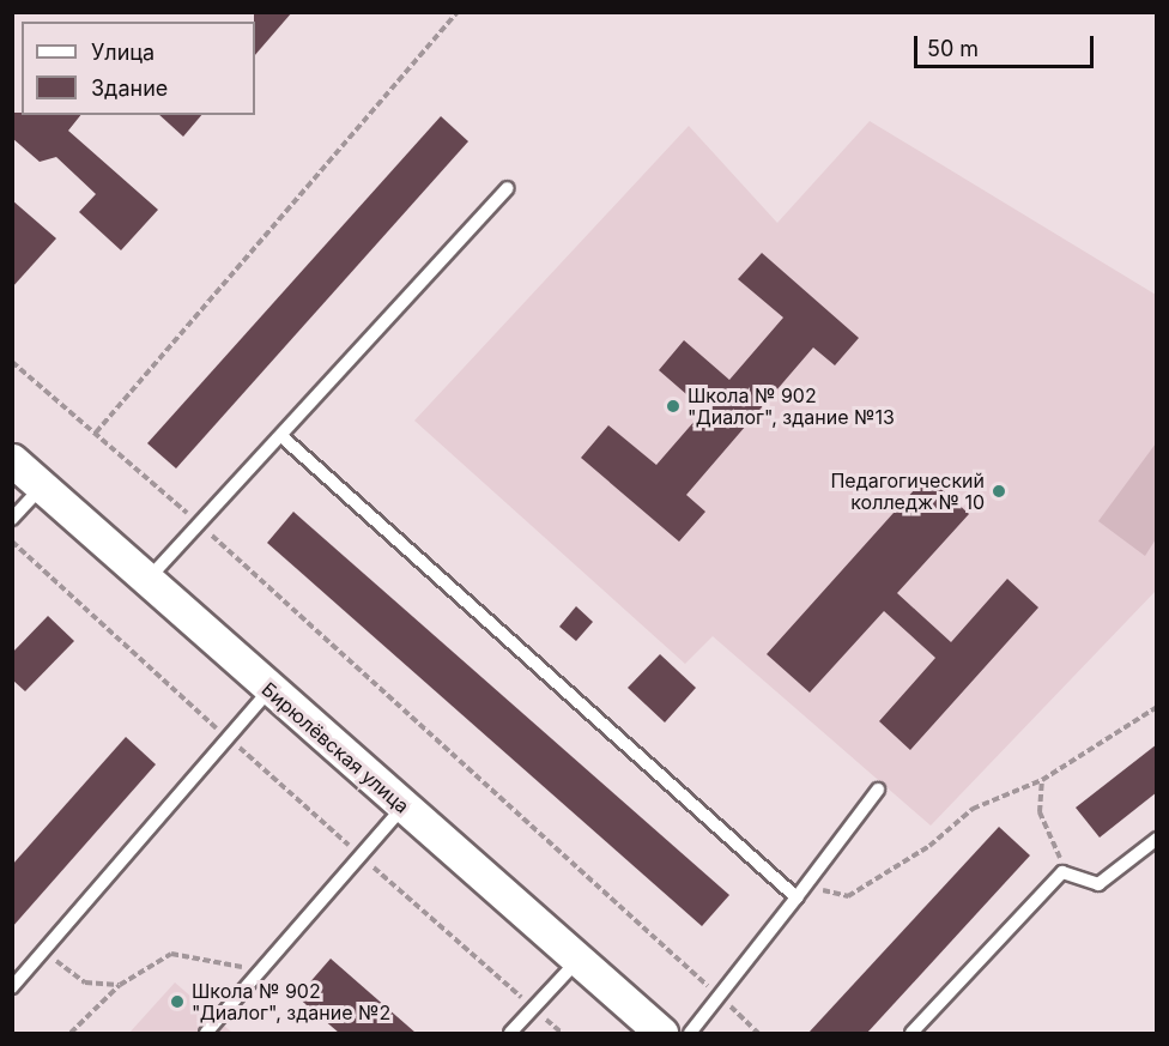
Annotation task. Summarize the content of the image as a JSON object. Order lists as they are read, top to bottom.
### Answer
{
  "streets": {
    "street": ["Бирюлёвская улица"]
  },
  "places": ["Школа № 902 \"Диалог\", здание №13", "Педагогический колледж № 10", "Школа № 902 \"Диалог\", здание №2"],
  "legend": ["Улица", "Здание"],
  "scale_bar": "50 m"
}
